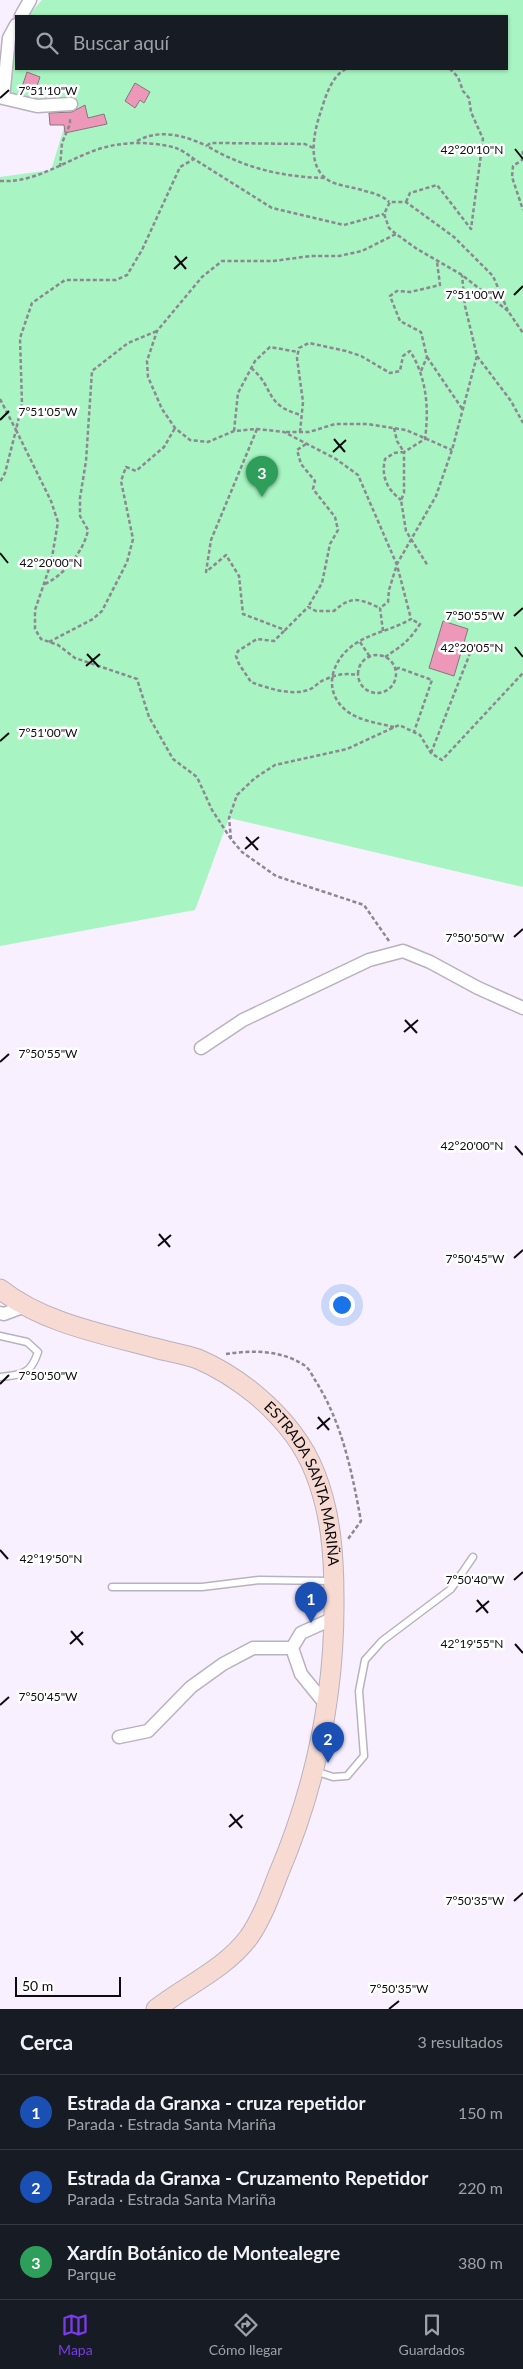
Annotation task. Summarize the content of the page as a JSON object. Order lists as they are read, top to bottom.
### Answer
{
  "streets": {
    "main road": ["ESTRADA SANTA MARIÑA"]
  },
  "scale_bar": "50 m",
  "page": {
    "search": "Buscar aquí",
    "pins": ["3", "1", "2"],
    "scale": "50 m",
    "heading": ["Cerca", "3 resultados"],
    "list": [
      {
        "mark": "1",
        "name": "Estrada da Granxa - cruza repetidor",
        "note": "Parada · Estrada Santa Mariña",
        "value": "150 m"
      },
      {
        "mark": "2",
        "name": "Estrada da Granxa - Cruzamento Repetidor",
        "note": "Parada · Estrada Santa Mariña",
        "value": "220 m"
      },
      {
        "mark": "3",
        "name": "Xardín Botánico de Montealegre",
        "note": "Parque",
        "value": "380 m"
      }
    ],
    "nav": ["Mapa", "Cómo llegar", "Guardados"]
  },
  "coordinates": [
    "7°51'10\"W",
    "42°20'10\"N",
    "7°51'00\"W",
    "7°51'05\"W",
    "42°20'00\"N",
    "7°50'55\"W",
    "42°20'05\"N",
    "7°50'50\"W",
    "7°50'45\"W",
    "42°19'50\"N",
    "7°50'40\"W",
    "42°19'55\"N",
    "7°50'35\"W"
  ]
}
